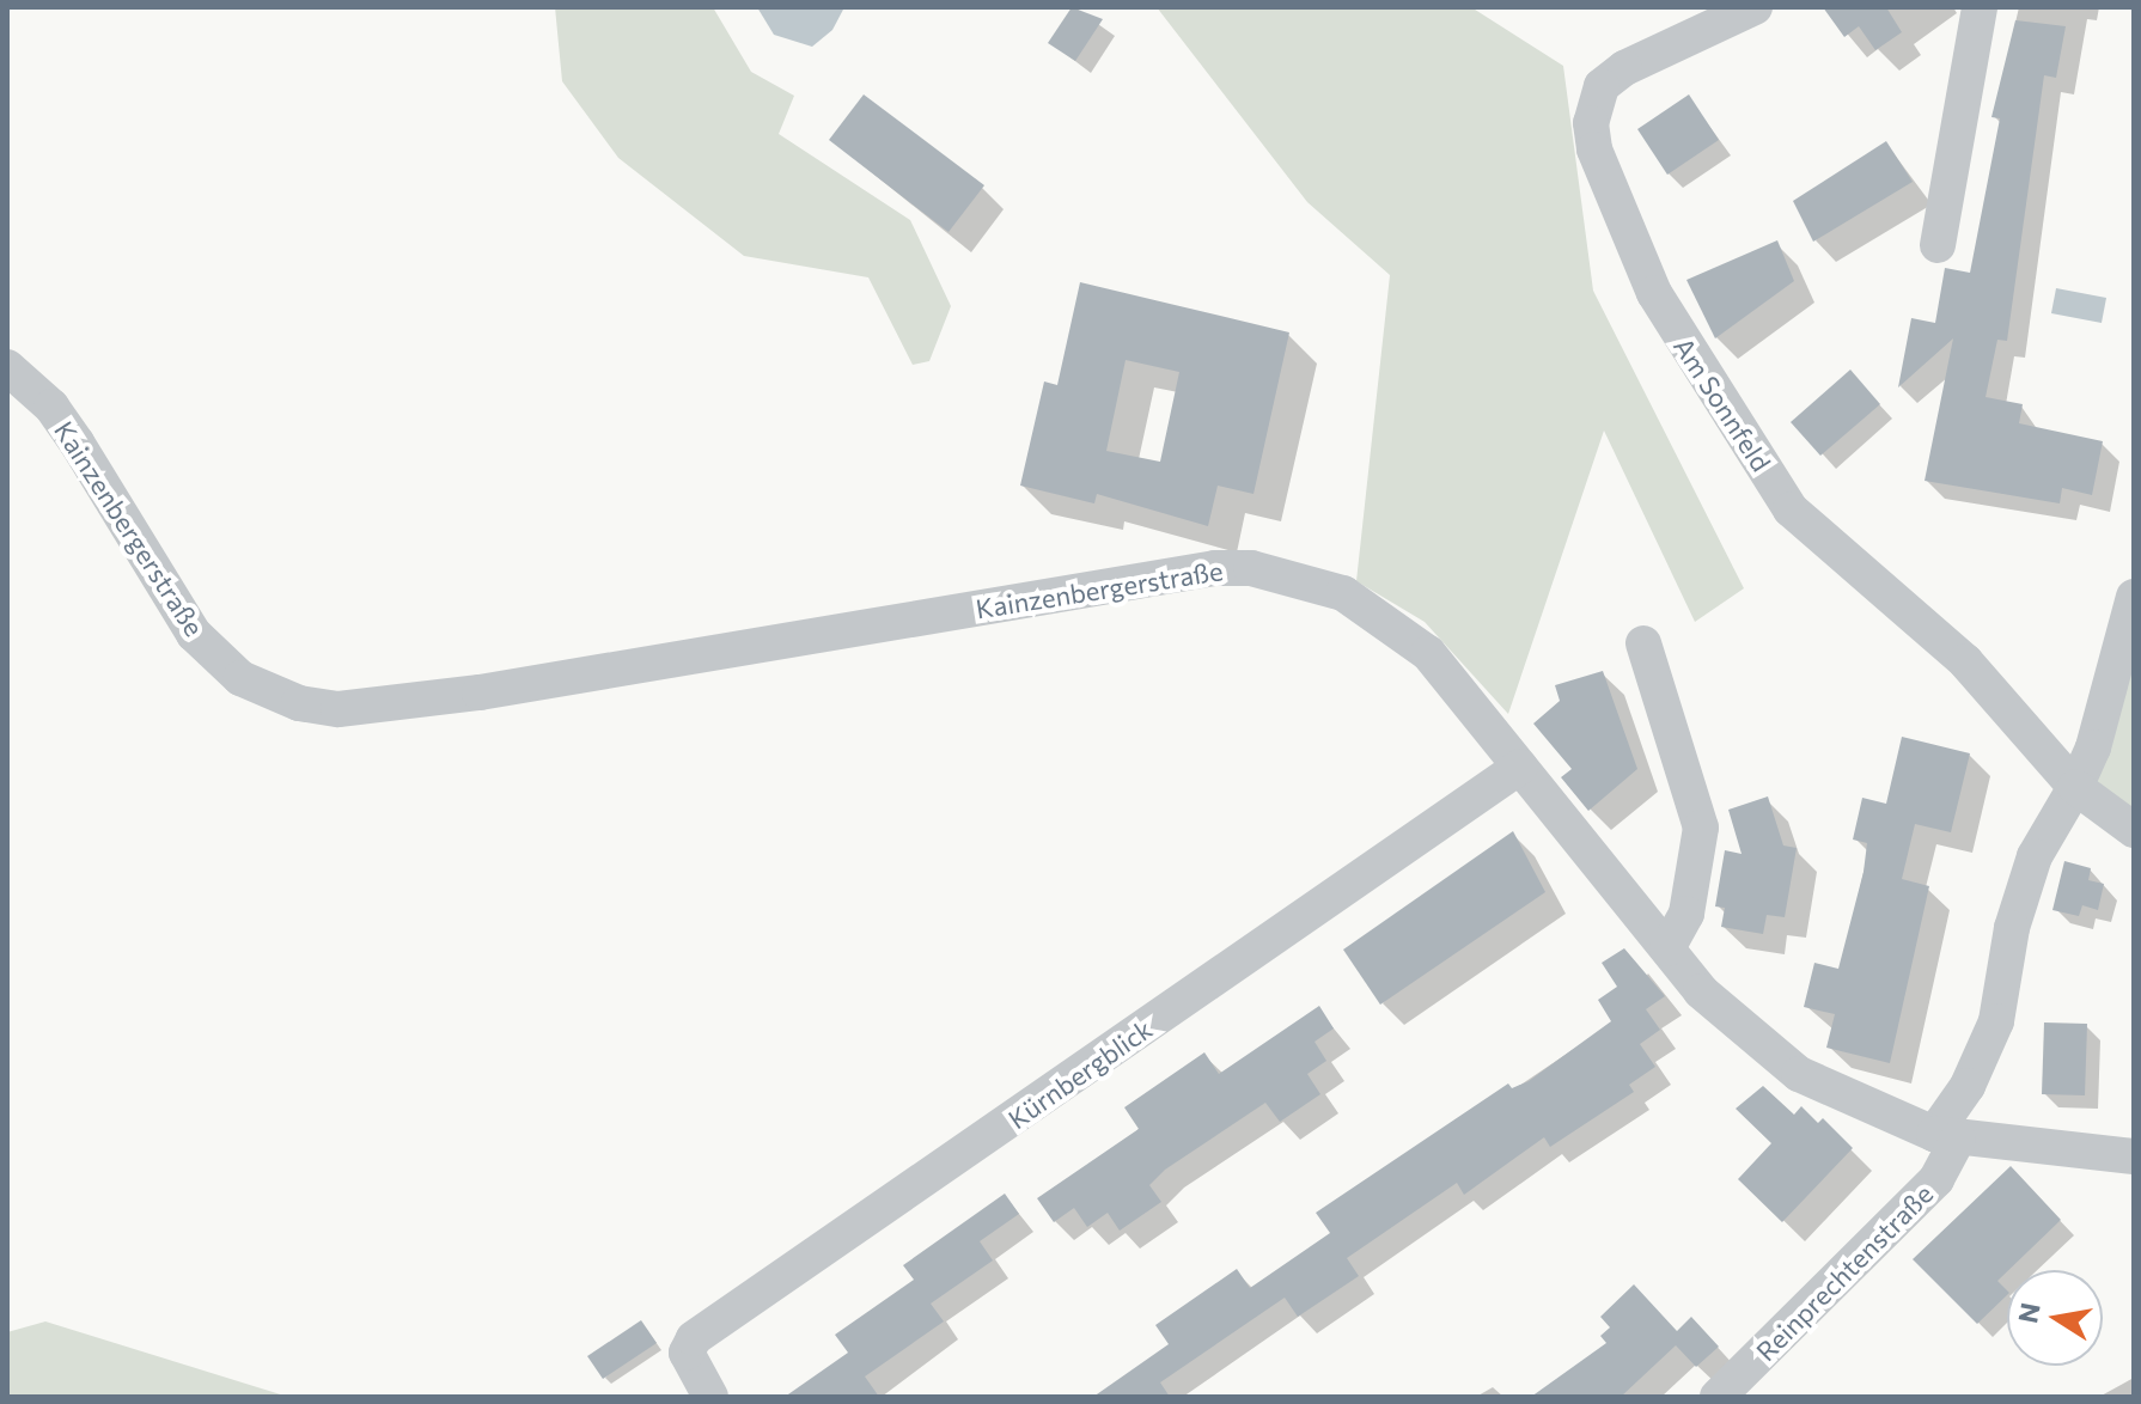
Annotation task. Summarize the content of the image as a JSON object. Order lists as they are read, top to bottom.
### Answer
{
  "streets": {
    "street": [
      "Am Sonnfeld",
      "Kainzenbergerstraße",
      "Kürnbergblick",
      "Reinprechtenstraße"
    ]
  },
  "crossings": [
    ["Am Sonnfeld", "Reinprechtenstraße"],
    ["Kainzenbergerstraße", "Kürnbergblick"],
    ["Kainzenbergerstraße", "Reinprechtenstraße"]
  ],
  "north": "left"
}
